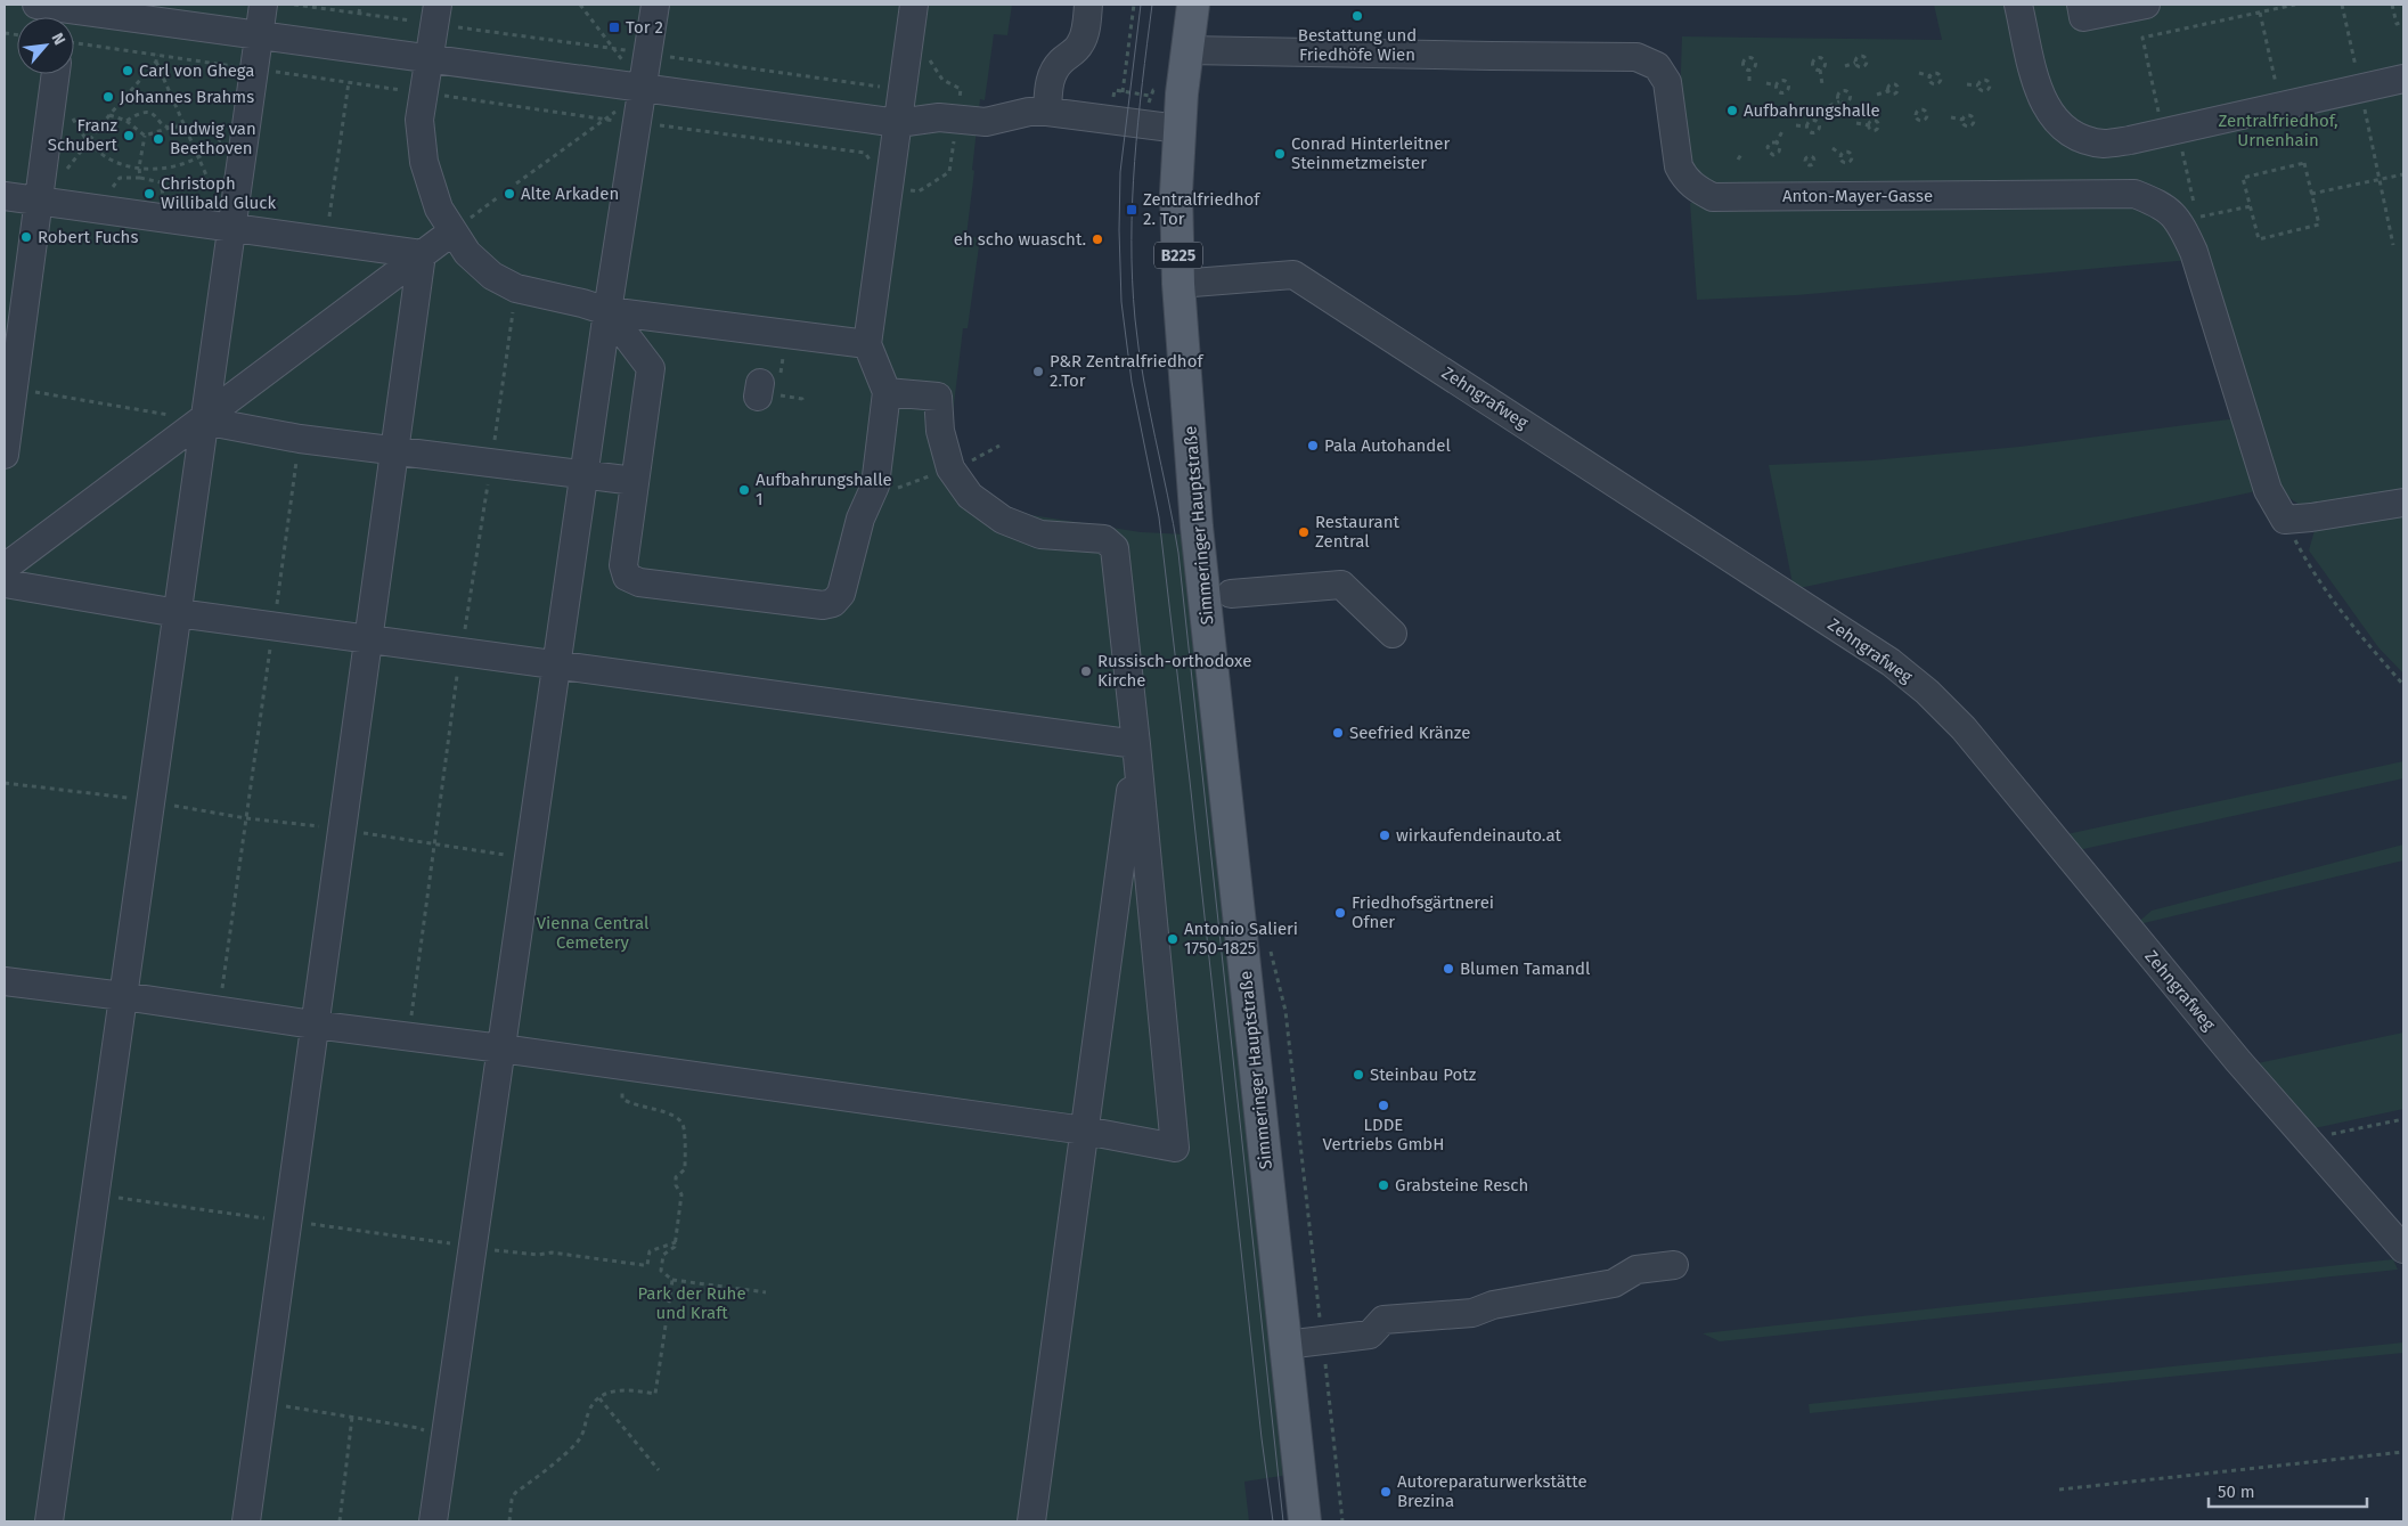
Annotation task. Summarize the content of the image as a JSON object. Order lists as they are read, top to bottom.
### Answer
{
  "streets": {
    "main road": ["B225", "Simmeringer Hauptstraße"],
    "street": ["Anton-Mayer-Gasse", "Zehngrafweg"]
  },
  "crossings": [
    ["Anton-Mayer-Gasse", "Simmeringer Hauptstraße"],
    ["Zehngrafweg", "Simmeringer Hauptstraße"]
  ],
  "parks": ["Zentralfriedhof, Urnenhain", "Vienna Central Cemetery", "Park der Ruhe und Kraft"],
  "places": {
    "other": [
      "Bestattung und Friedhöfe Wien",
      "Carl von Ghega",
      "Johannes Brahms",
      "Aufbahrungshalle",
      "Franz Schubert",
      "Ludwig van Beethoven",
      "Conrad Hinterleitner Steinmetzmeister",
      "Christoph Willibald Gluck",
      "Alte Arkaden",
      "Robert Fuchs",
      "eh scho wuascht.",
      "P&R Zentralfriedhof 2.Tor",
      "Pala Autohandel",
      "Aufbahrungshalle 1",
      "Restaurant Zentral",
      "Russisch-orthodoxe Kirche",
      "Seefried Kränze",
      "wirkaufendeinauto.at",
      "Friedhofsgärtnerei Ofner",
      "Antonio Salieri 1750-1825",
      "Blumen Tamandl",
      "Steinbau Potz",
      "LDDE Vertriebs GmbH",
      "Grabsteine Resch",
      "Autoreparaturwerkstätte Brezina"
    ],
    "transit": ["Tor 2", "Zentralfriedhof 2. Tor"]
  },
  "scale_bar": "50 m",
  "north": "top right"
}
